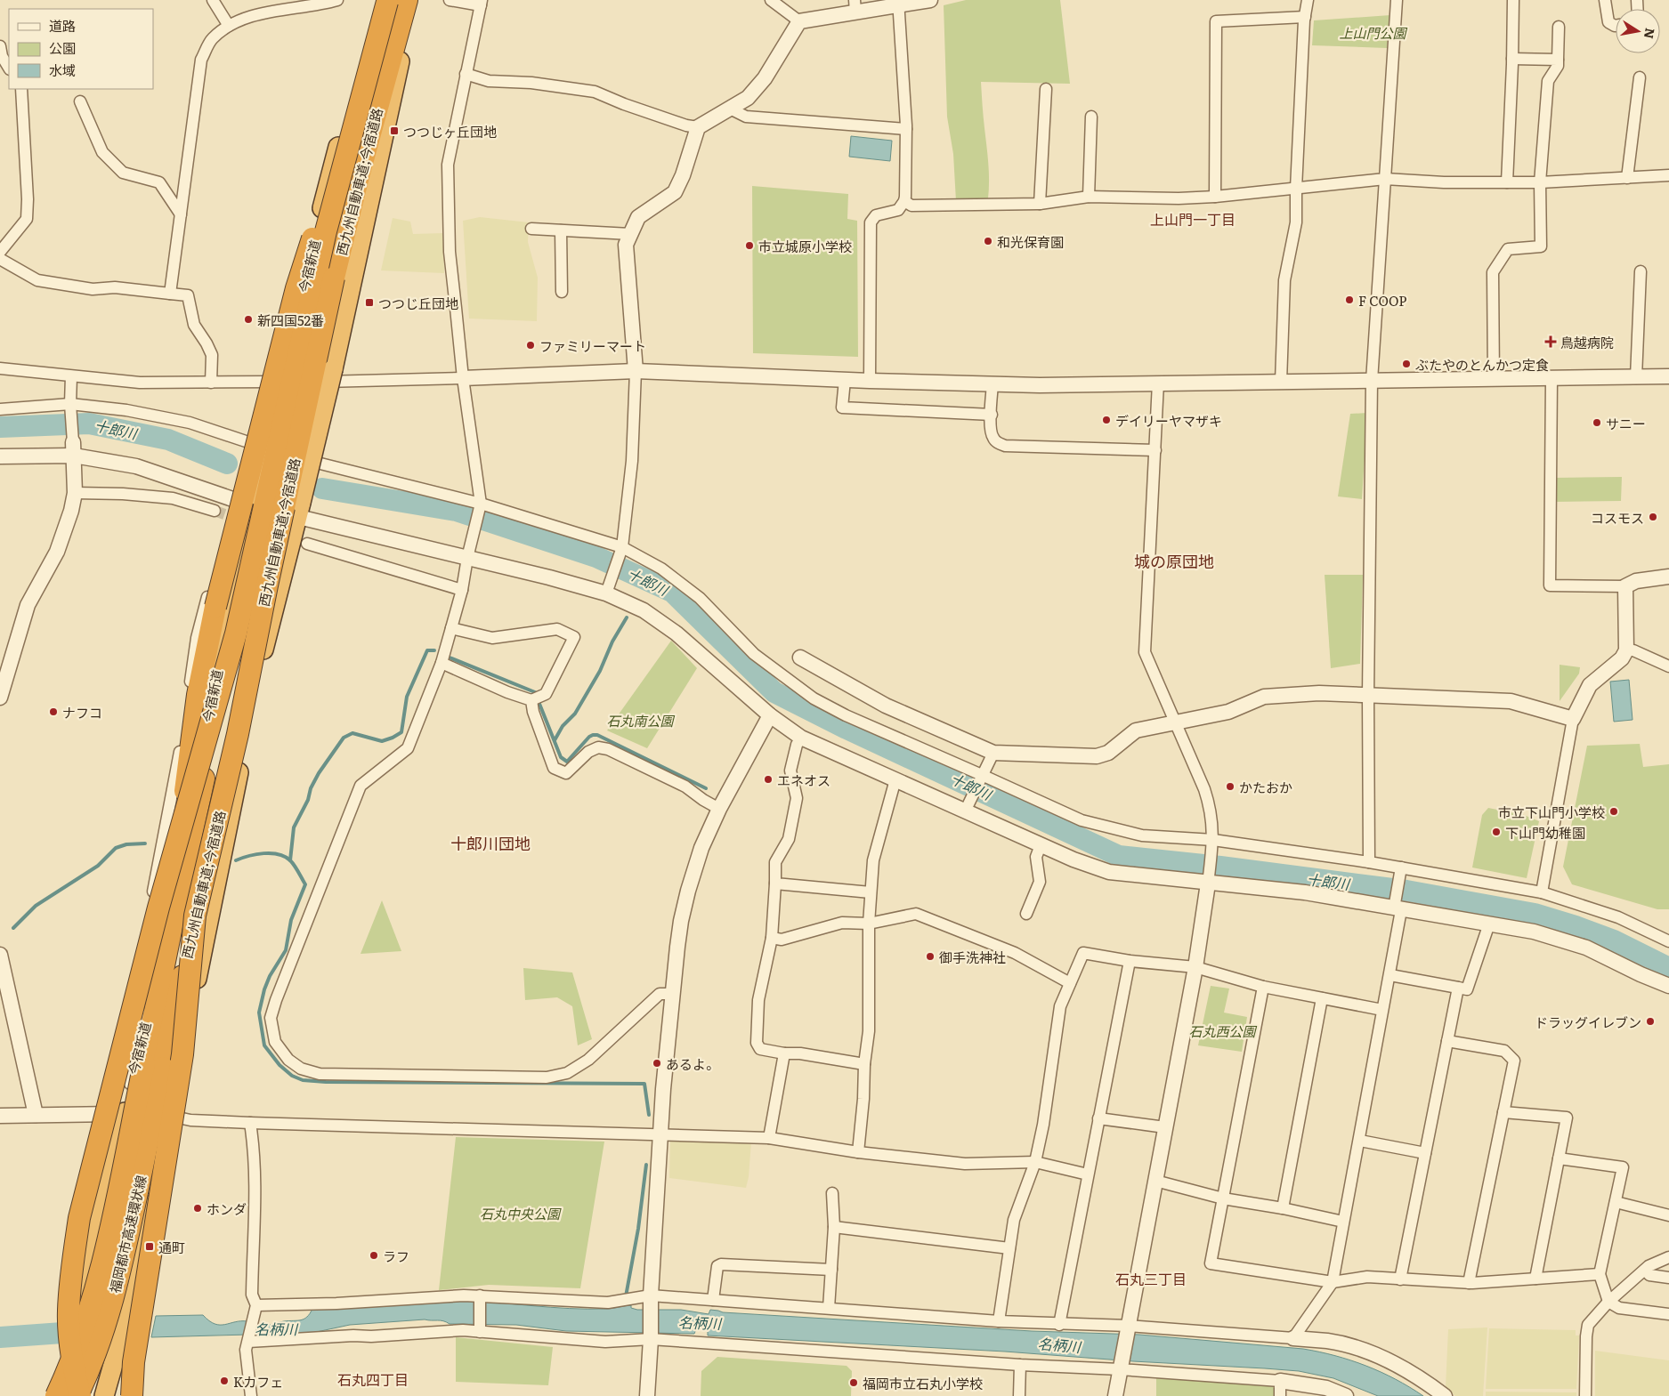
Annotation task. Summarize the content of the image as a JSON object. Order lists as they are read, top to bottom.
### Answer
{
  "streets": {
    "highway": ["西九州自動車道;今宿道路", "今宿新道", "福岡都市高速環状線"]
  },
  "crossings": [
    ["西九州自動車道;今宿道路", "今宿新道"],
    ["西九州自動車道;今宿道路", "福岡都市高速環状線"]
  ],
  "districts": [
    "上山門一丁目",
    "城の原団地",
    "十郎川団地",
    "石丸三丁目",
    "石丸四丁目"
  ],
  "water": ["十郎川", "名柄川"],
  "parks": [
    "上山門公園",
    "石丸南公園",
    "石丸西公園",
    "石丸中央公園"
  ],
  "places": {
    "transit": ["つつじヶ丘団地", "つつじ丘団地", "通町"],
    "other": [
      "和光保育園",
      "市立城原小学校",
      "F COOP",
      "新四国52番",
      "ファミリーマート",
      "ぶたやのとんかつ定食",
      "デイリーヤマザキ",
      "サニー",
      "コスモス",
      "ナフコ",
      "エネオス",
      "かたおか",
      "市立下山門小学校",
      "下山門幼稚園",
      "御手洗神社",
      "ドラッグイレブン",
      "あるよ。",
      "ホンダ",
      "ラフ",
      "Kカフェ",
      "福岡市立石丸小学校"
    ],
    "health": ["鳥越病院"]
  },
  "legend": ["道路", "公園", "水域"],
  "north": "right"
}
